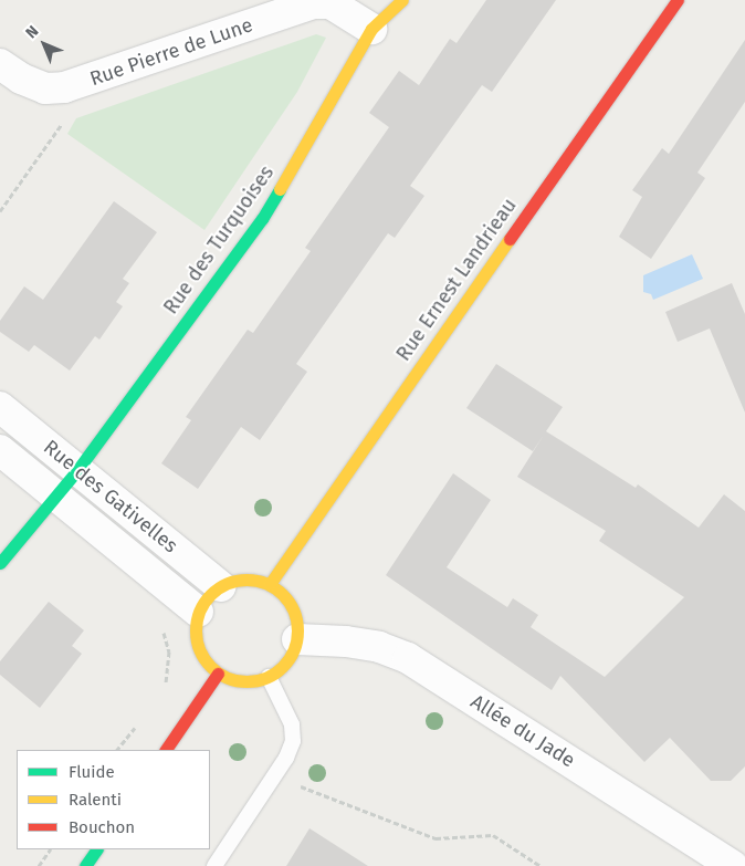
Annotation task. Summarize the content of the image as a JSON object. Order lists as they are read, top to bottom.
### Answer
{
  "streets": {
    "street": [
      "Rue Pierre de Lune",
      "Rue des Turquoises",
      "Rue Ernest Landrieau",
      "Rue des Gativelles",
      "Allée du Jade"
    ]
  },
  "crossings": [
    ["Rue Pierre de Lune", "Rue des Turquoises"],
    ["Rue des Turquoises", "Rue des Gativelles"],
    ["Rue Ernest Landrieau", "Rue des Gativelles"],
    ["Rue Ernest Landrieau", "Allée du Jade"],
    ["Rue des Gativelles", "Allée du Jade"]
  ],
  "legend": ["Fluide", "Ralenti", "Bouchon"],
  "north": "top left"
}
